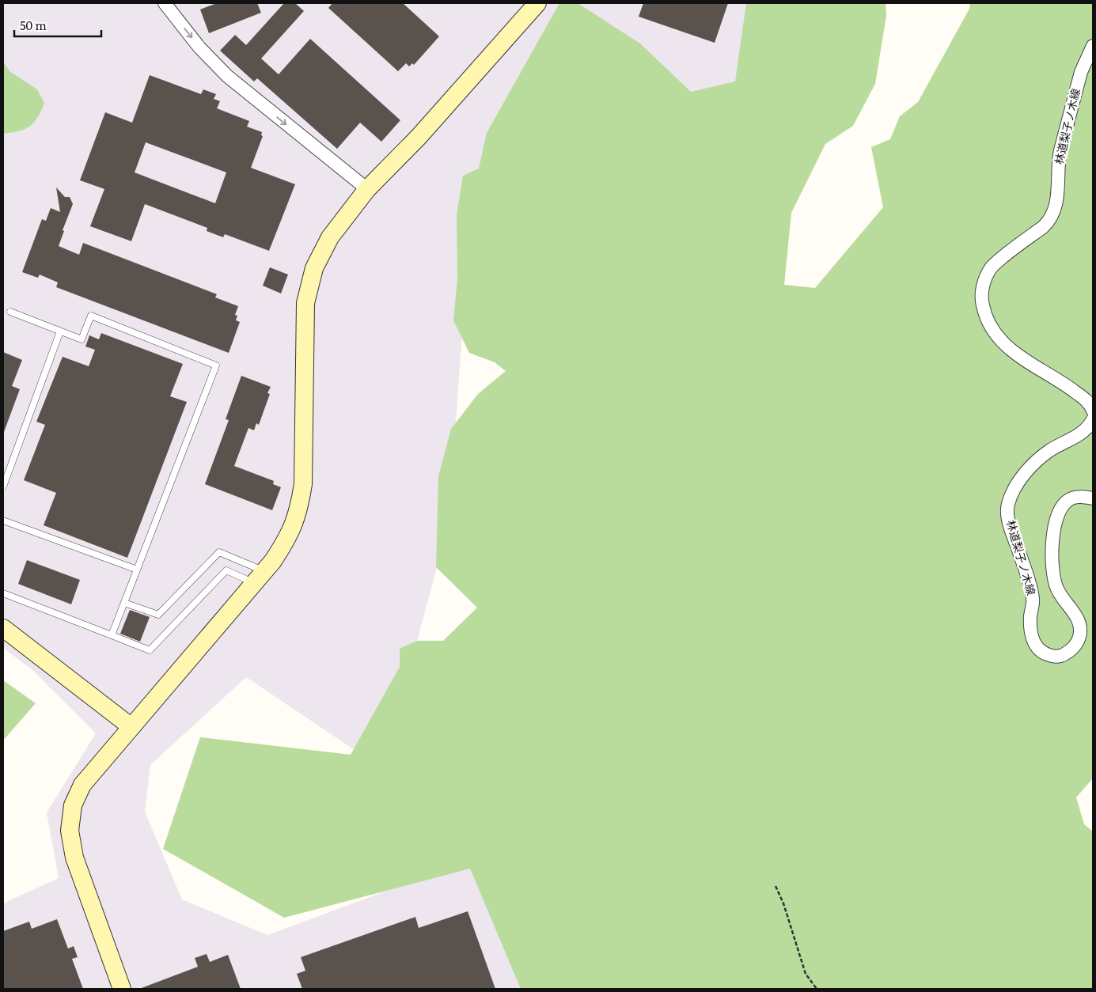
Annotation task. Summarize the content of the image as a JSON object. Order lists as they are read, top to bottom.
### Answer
{
  "streets": {
    "street": ["林道梨子ノ木線"]
  },
  "scale_bar": "50 m"
}
